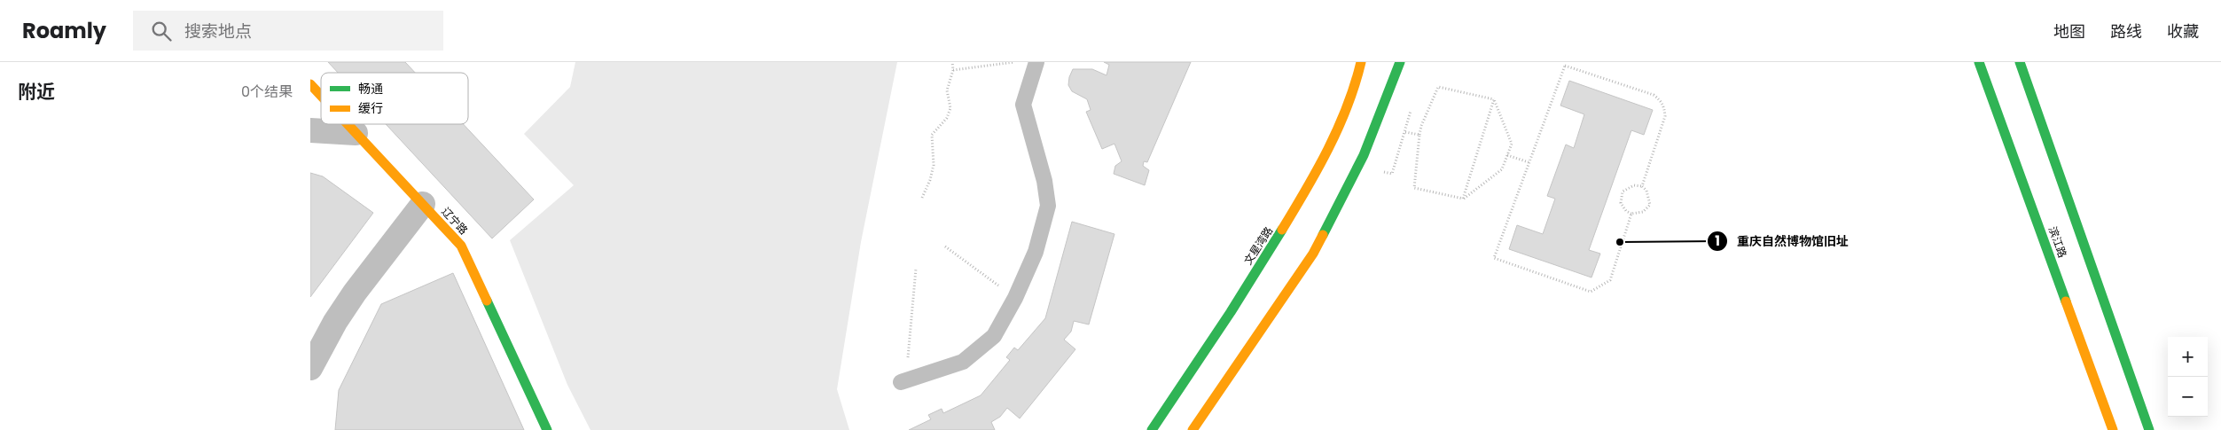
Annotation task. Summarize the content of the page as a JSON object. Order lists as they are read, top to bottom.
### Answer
{
  "streets": {
    "main road": ["辽宁路", "滨江路", "文星湾路"]
  },
  "places": ["重庆自然博物馆旧址"],
  "legend": ["畅通", "缓行"],
  "page": {
    "header": "Roamly",
    "search": "搜索地点",
    "nav": ["地图", "路线", "收藏"],
    "heading": ["附近", "0个结果"],
    "map_buttons": ["+", "−"]
  }
}
